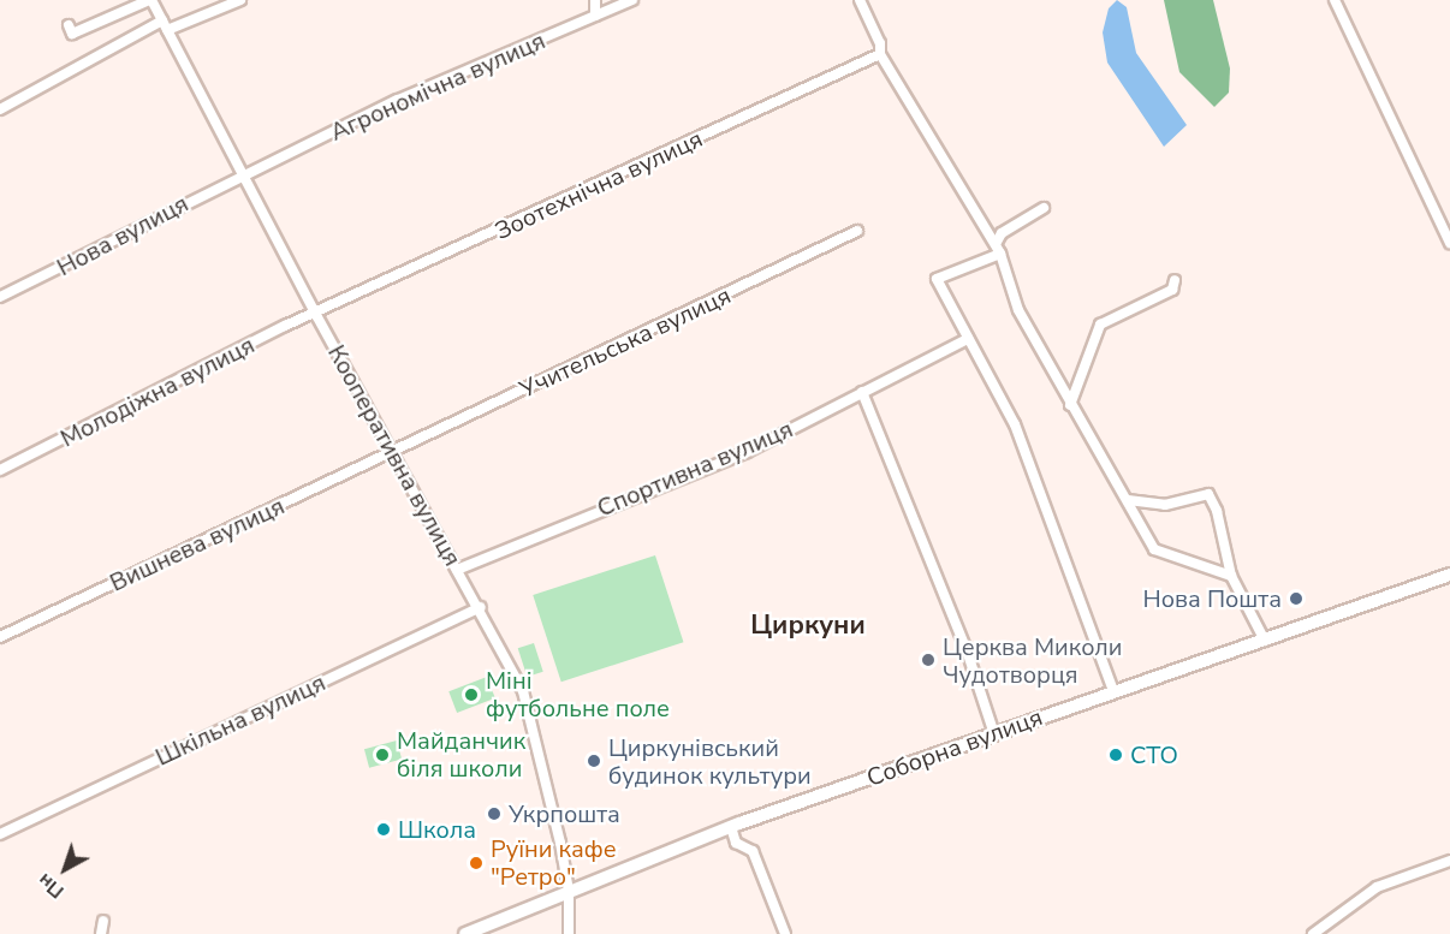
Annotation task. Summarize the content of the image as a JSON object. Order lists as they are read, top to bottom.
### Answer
{
  "streets": {
    "street": [
      "Агрономічна вулиця",
      "Зоотехнічна вулиця",
      "Нова вулиця",
      "Учительська вулиця",
      "Молодіжна вулиця",
      "Кооперативна вулиця",
      "Спортивна вулиця",
      "Вишнева вулиця",
      "Шкільна вулиця",
      "Соборна вулиця"
    ]
  },
  "crossings": [
    ["Агрономічна вулиця", "Нова вулиця"],
    ["Агрономічна вулиця", "Кооперативна вулиця"],
    ["Зоотехнічна вулиця", "Молодіжна вулиця"],
    ["Зоотехнічна вулиця", "Кооперативна вулиця"],
    ["Нова вулиця", "Кооперативна вулиця"],
    ["Учительська вулиця", "Кооперативна вулиця"],
    ["Учительська вулиця", "Вишнева вулиця"],
    ["Молодіжна вулиця", "Кооперативна вулиця"],
    ["Кооперативна вулиця", "Спортивна вулиця"],
    ["Кооперативна вулиця", "Вишнева вулиця"],
    ["Кооперативна вулиця", "Шкільна вулиця"],
    ["Кооперативна вулиця", "Соборна вулиця"]
  ],
  "districts": ["Циркуни"],
  "places": [
    "Нова Пошта",
    "Церква Миколи Чудотворця",
    "Міні футбольне поле",
    "Майданчик біля школи",
    "СТО",
    "Циркунівський будинок культури",
    "Укрпошта",
    "Школа",
    "Руїни кафе \"Ретро\""
  ],
  "north": "bottom left"
}
